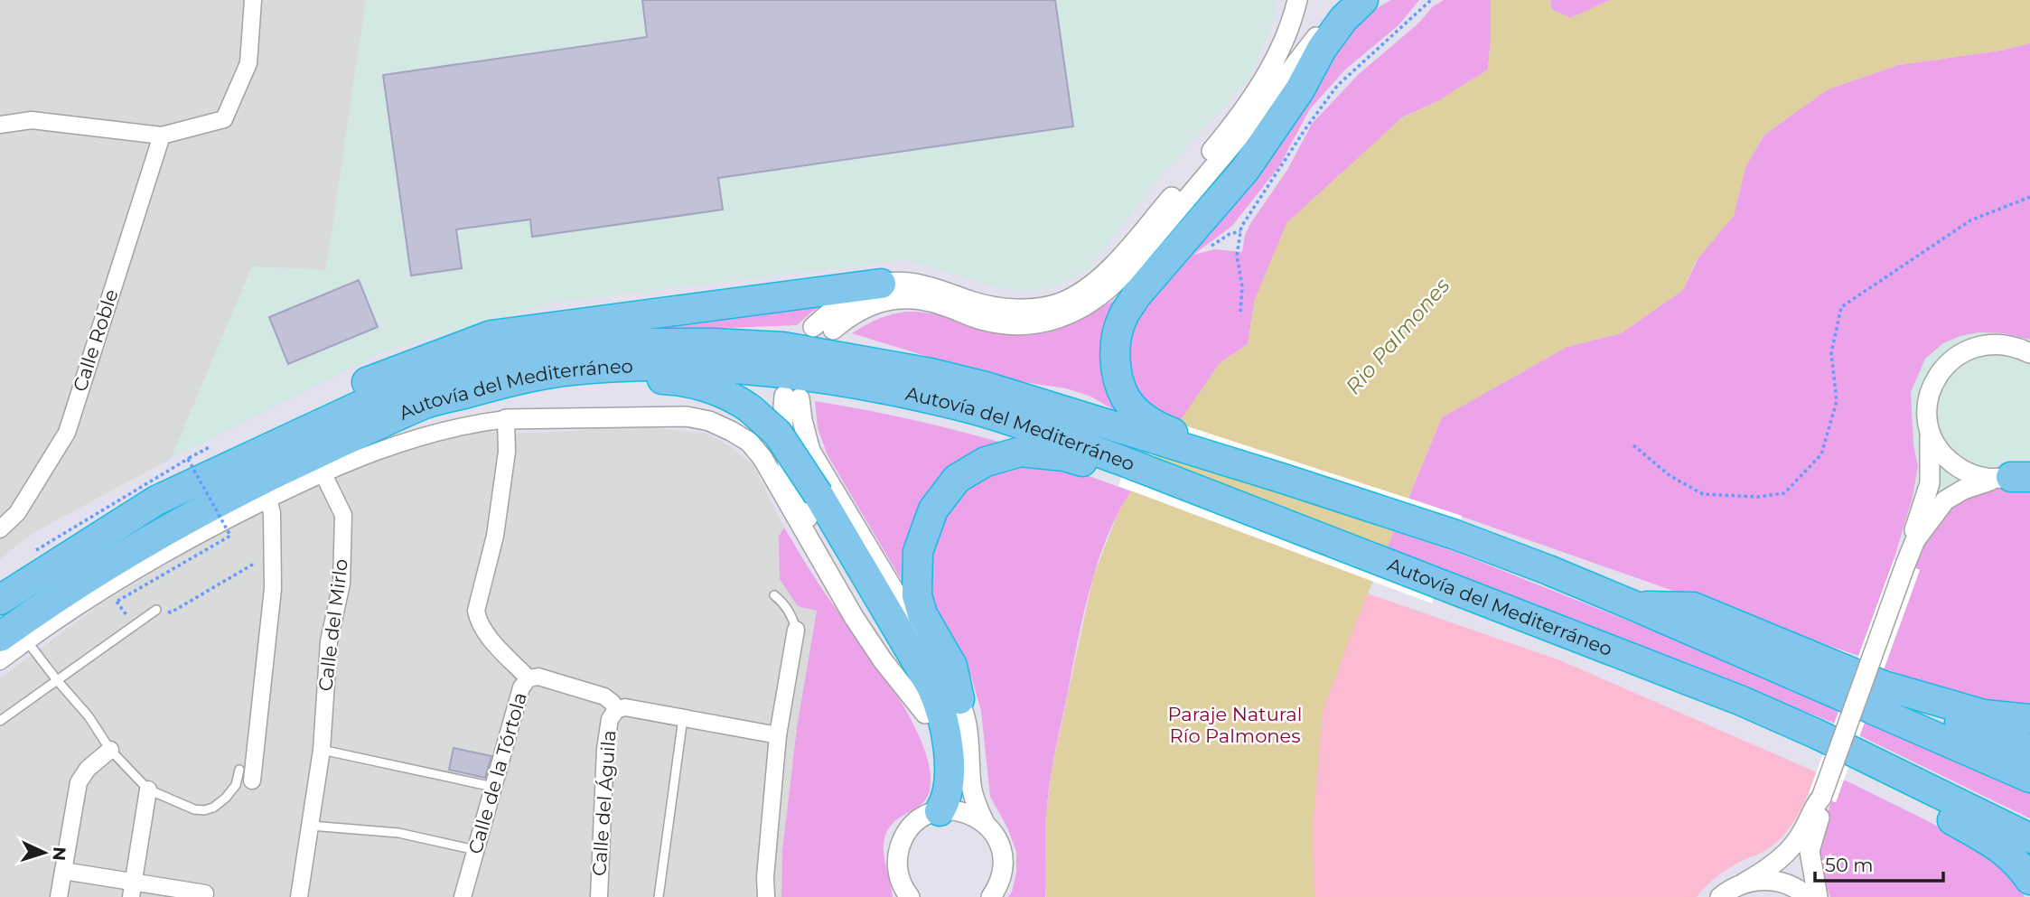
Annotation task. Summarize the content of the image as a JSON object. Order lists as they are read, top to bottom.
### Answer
{
  "streets": {
    "highway": ["Autovía del Mediterráneo"],
    "street": [
      "Calle Roble",
      "Calle del Mirlo",
      "Calle de la Tórtola",
      "Calle del Águila"
    ]
  },
  "crossings": [
    ["Calle de la Tórtola", "Calle del Águila"]
  ],
  "water": ["Rio Palmones"],
  "parks": ["Paraje Natural Río Palmones"],
  "scale_bar": "50 m",
  "north": "right"
}
